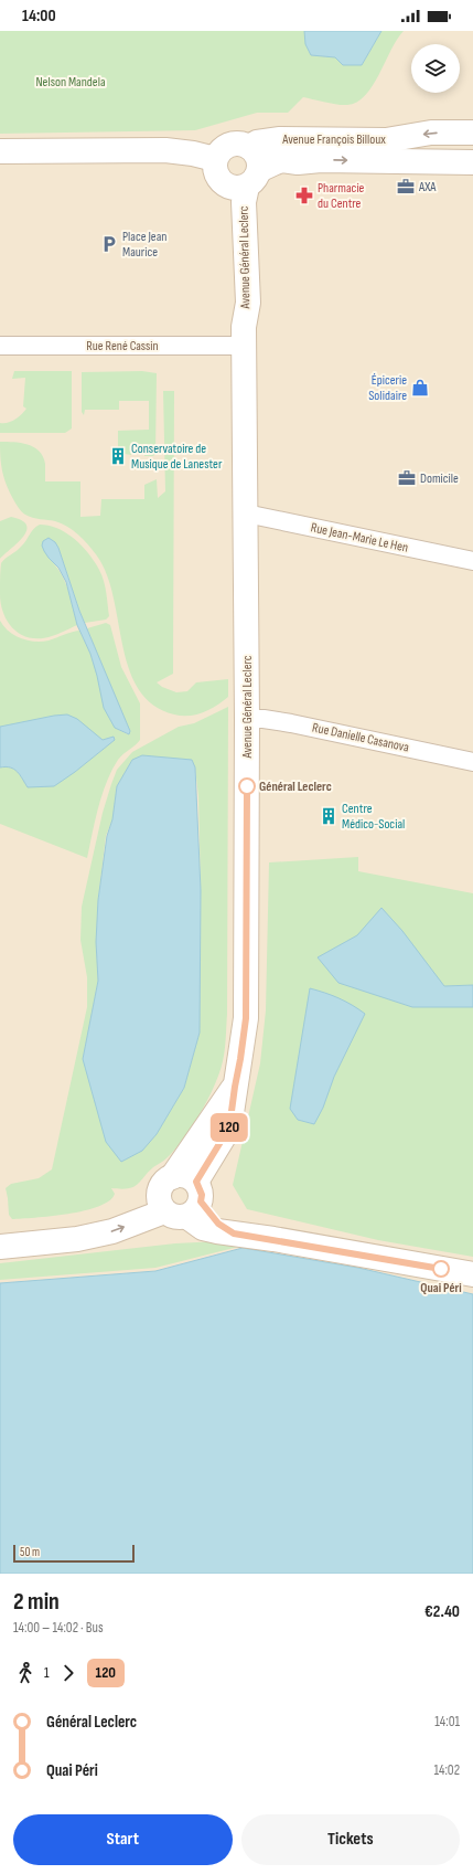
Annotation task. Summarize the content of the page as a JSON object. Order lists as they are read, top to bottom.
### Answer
{
  "streets": {
    "main road": ["Avenue François Billoux", "Avenue Général Leclerc"],
    "street": ["Rue René Cassin", "Rue Jean-Marie Le Hen", "Rue Danielle Casanova"]
  },
  "crossings": [
    ["Avenue François Billoux", "Avenue Général Leclerc"],
    ["Avenue Général Leclerc", "Rue René Cassin"],
    ["Avenue Général Leclerc", "Rue Jean-Marie Le Hen"],
    ["Avenue Général Leclerc", "Rue Danielle Casanova"]
  ],
  "parks": ["Nelson Mandela"],
  "places": {
    "office": ["AXA", "Domicile"],
    "pharmacy": ["Pharmacie du Centre"],
    "parking": ["Place Jean Maurice"],
    "shop": ["Épicerie Solidaire"],
    "building": ["Conservatoire de Musique de Lanester", "Centre Médico-Social"],
    "other": ["Général Leclerc", "Quai Péri"]
  },
  "lines": ["bus line 120"],
  "scale_bar": "50 m",
  "page": {
    "status": "14:00",
    "on_map": "120",
    "scale": "50 m",
    "heading": ["2 min", "14:00 – 14:02 · Bus", "€2.40"],
    "legs": ["1", "120"],
    "list": [
      {
        "name": "Général Leclerc",
        "value": "14:01"
      },
      {
        "name": "Quai Péri",
        "value": "14:02"
      }
    ],
    "buttons": ["Start", "Tickets"]
  }
}
